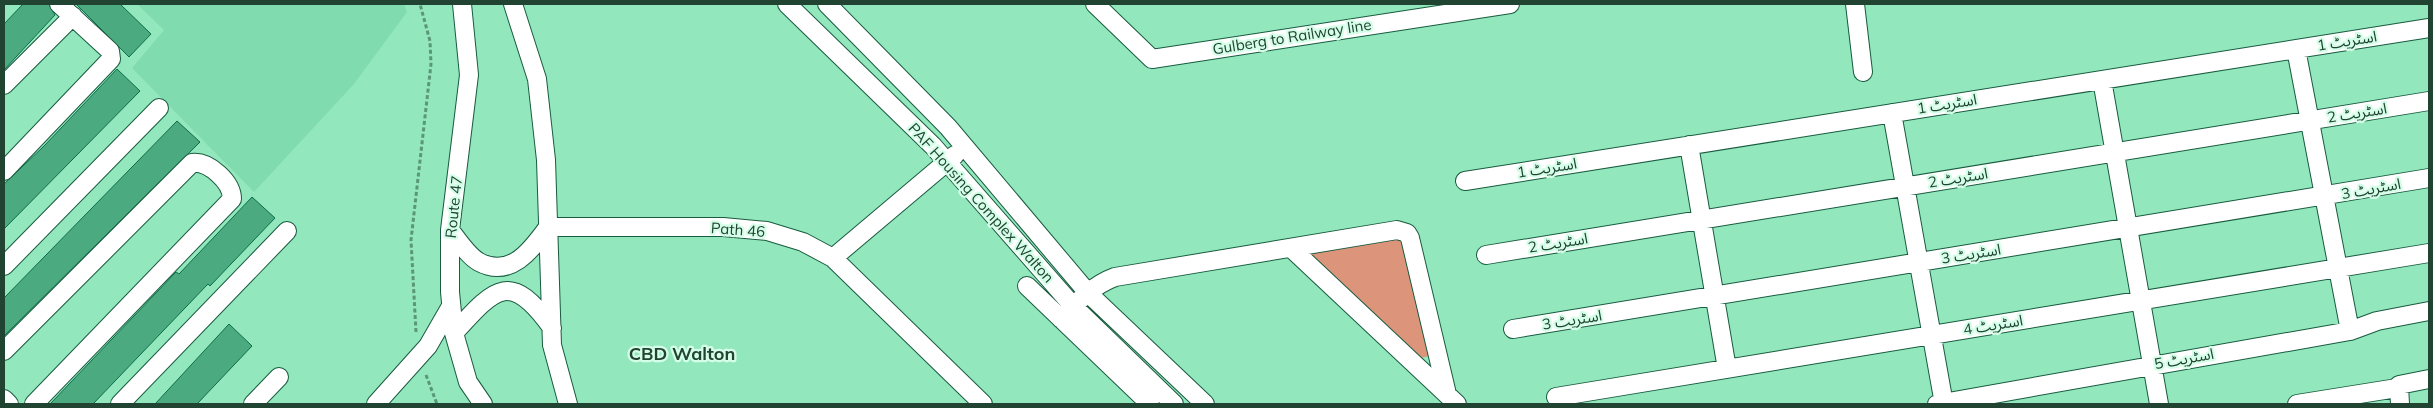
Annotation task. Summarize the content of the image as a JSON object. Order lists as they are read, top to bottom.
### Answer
{
  "streets": {
    "street": [
      "Gulberg to Railway line",
      "اسٹریٹ 1",
      "اسٹریٹ 2",
      "اسٹریٹ 3",
      "PAF Housing Complex Walton",
      "Route 47",
      "Path 46",
      "اسٹریٹ 4",
      "اسٹریٹ 5"
    ]
  },
  "districts": ["CBD Walton"]
}
